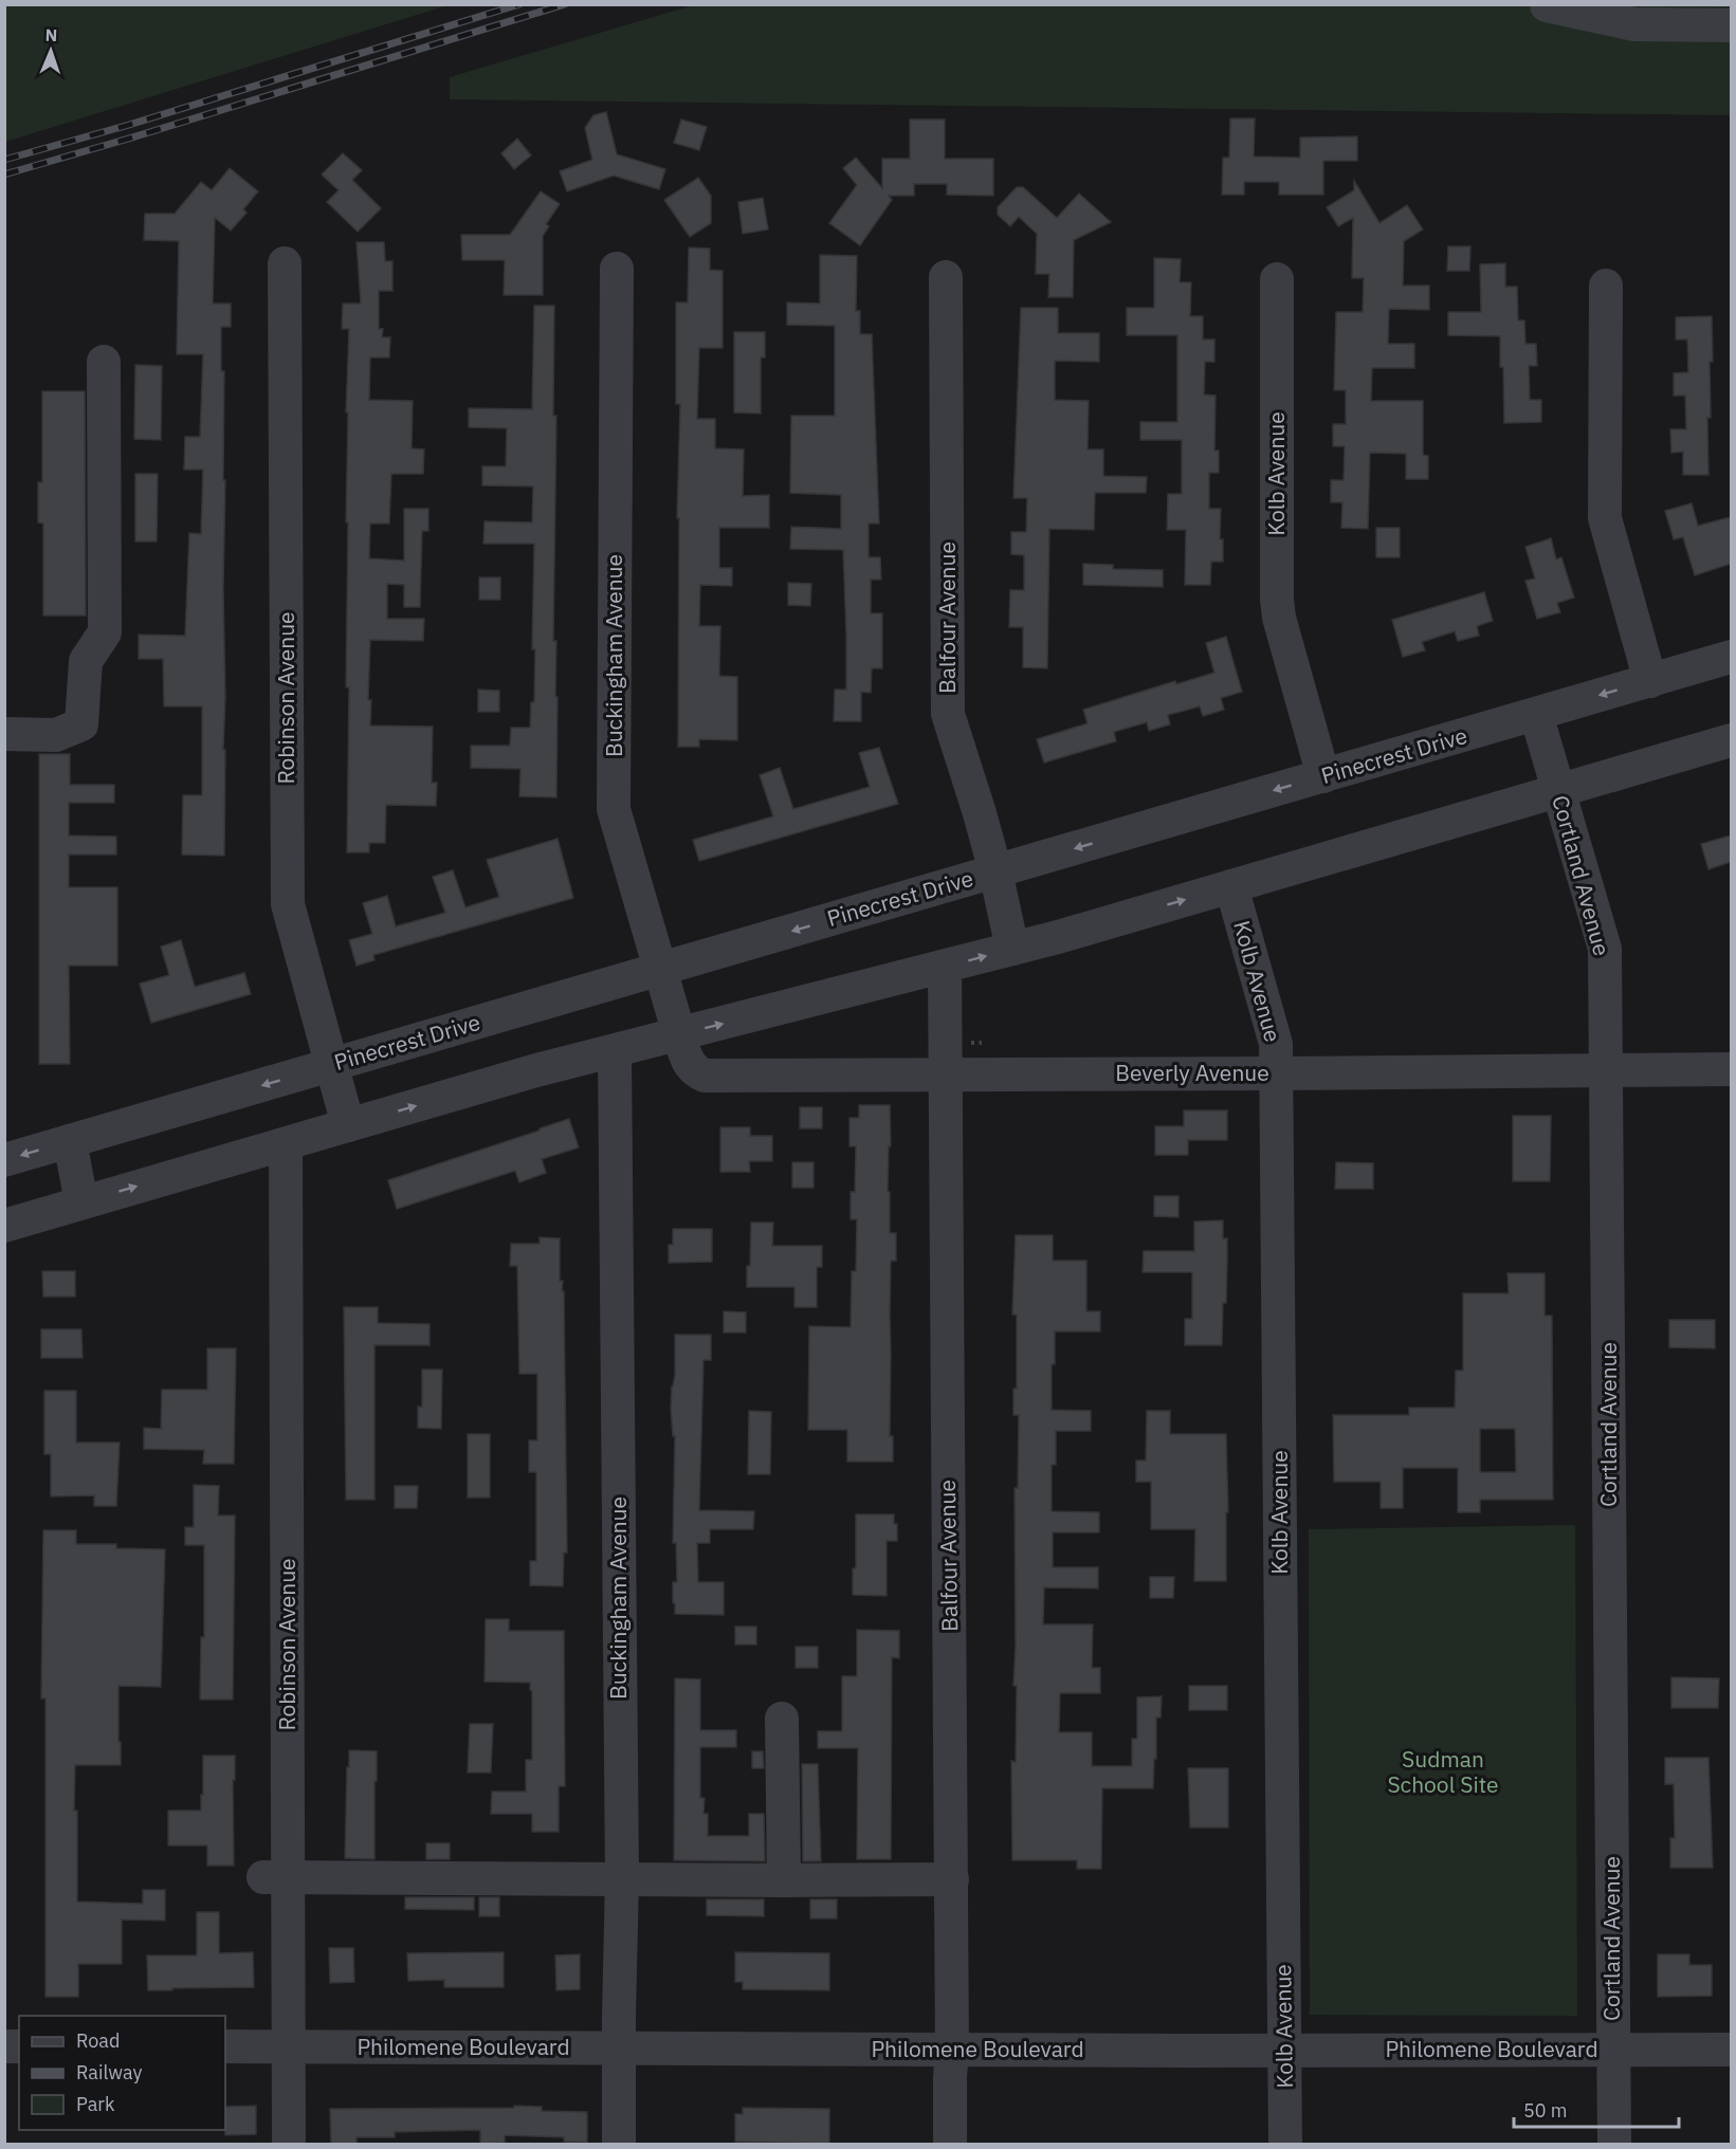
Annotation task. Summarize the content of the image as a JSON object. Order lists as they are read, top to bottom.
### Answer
{
  "streets": {
    "street": [
      "Kolb Avenue",
      "Balfour Avenue",
      "Buckingham Avenue",
      "Robinson Avenue",
      "Pinecrest Drive",
      "Cortland Avenue",
      "Beverly Avenue",
      "Philomene Boulevard"
    ]
  },
  "crossings": [
    ["Kolb Avenue", "Pinecrest Drive"],
    ["Kolb Avenue", "Beverly Avenue"],
    ["Kolb Avenue", "Philomene Boulevard"],
    ["Balfour Avenue", "Pinecrest Drive"],
    ["Balfour Avenue", "Beverly Avenue"],
    ["Balfour Avenue", "Philomene Boulevard"],
    ["Buckingham Avenue", "Pinecrest Drive"],
    ["Buckingham Avenue", "Beverly Avenue"],
    ["Buckingham Avenue", "Philomene Boulevard"],
    ["Robinson Avenue", "Pinecrest Drive"],
    ["Robinson Avenue", "Philomene Boulevard"],
    ["Pinecrest Drive", "Cortland Avenue"],
    ["Cortland Avenue", "Beverly Avenue"],
    ["Cortland Avenue", "Philomene Boulevard"]
  ],
  "parks": ["Sudman School Site"],
  "legend": ["Road", "Railway", "Park"],
  "scale_bar": "50 m",
  "north": "top"
}
